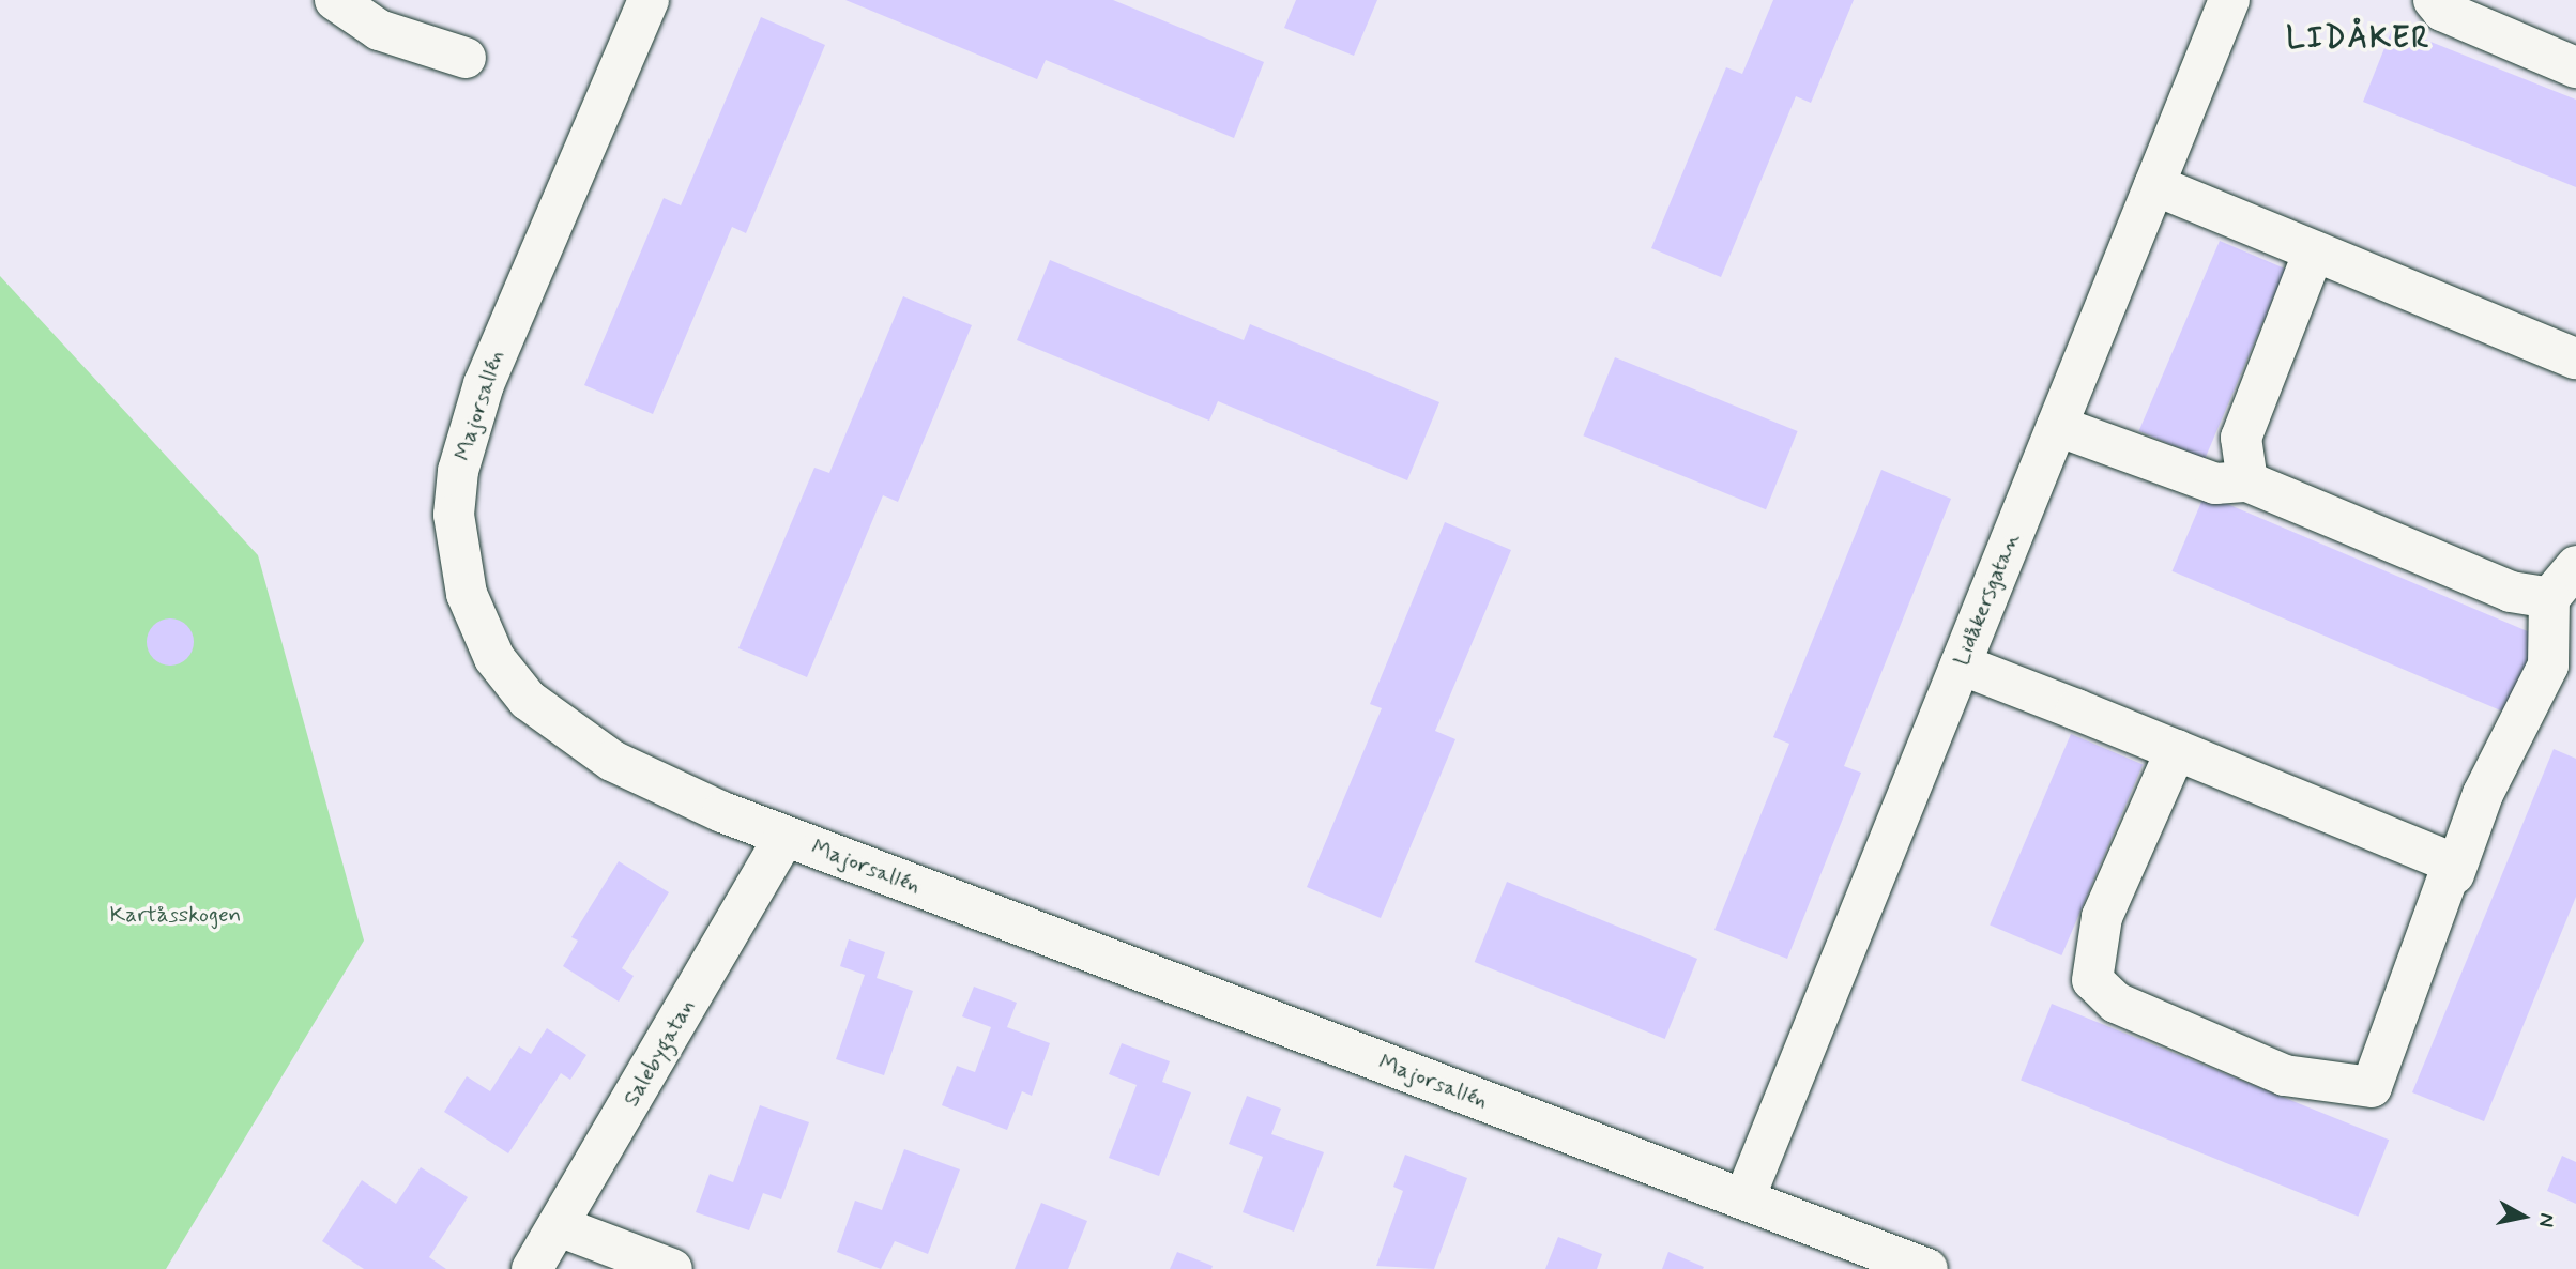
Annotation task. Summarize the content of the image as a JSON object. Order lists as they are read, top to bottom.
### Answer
{
  "streets": {
    "street": ["Majorsallén", "Lidåkersgatan", "Salebygatan"]
  },
  "crossings": [
    ["Majorsallén", "Lidåkersgatan"],
    ["Majorsallén", "Salebygatan"]
  ],
  "districts": ["LIDÅKER"],
  "parks": ["Kartåsskogen"],
  "north": "right"
}
